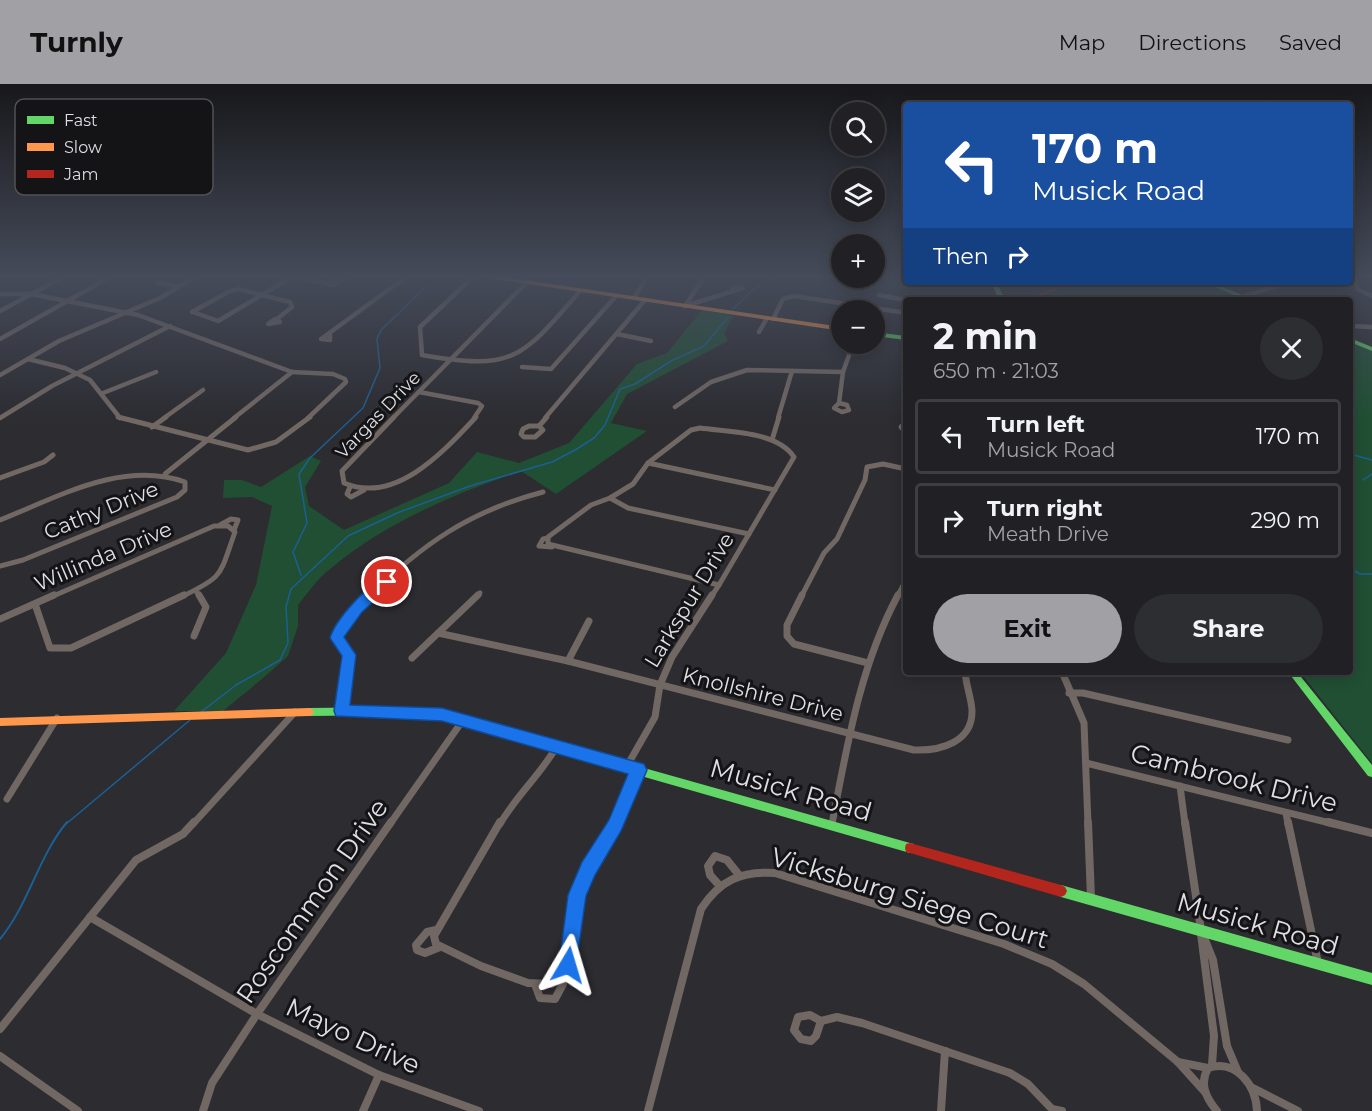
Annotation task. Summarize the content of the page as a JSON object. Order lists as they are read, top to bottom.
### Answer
{
  "streets": {
    "street": [
      "Vargas Drive",
      "Cathy Drive",
      "Willinda Drive",
      "Larkspur Drive",
      "Knollshire Drive",
      "Cambrook Drive",
      "Musick Road",
      "Vicksburg Siege Court",
      "Roscommon Drive",
      "Mayo Drive"
    ]
  },
  "crossings": [
    ["Larkspur Drive", "Knollshire Drive"],
    ["Larkspur Drive", "Musick Road"],
    ["Musick Road", "Roscommon Drive"],
    ["Roscommon Drive", "Mayo Drive"]
  ],
  "legend": ["Fast", "Slow", "Jam"],
  "page": {
    "header": "Turnly",
    "nav": ["Map", "Directions", "Saved"],
    "map_buttons": ["+", "−"],
    "turn": ["170 m", "Musick Road"],
    "then": "Then",
    "heading": ["2 min", "650 m · 21:03"],
    "list": [
      {
        "name": "Turn left",
        "note": "Musick Road",
        "value": "170 m"
      },
      {
        "name": "Turn right",
        "note": "Meath Drive",
        "value": "290 m"
      }
    ],
    "buttons": ["Exit", "Share"]
  }
}
